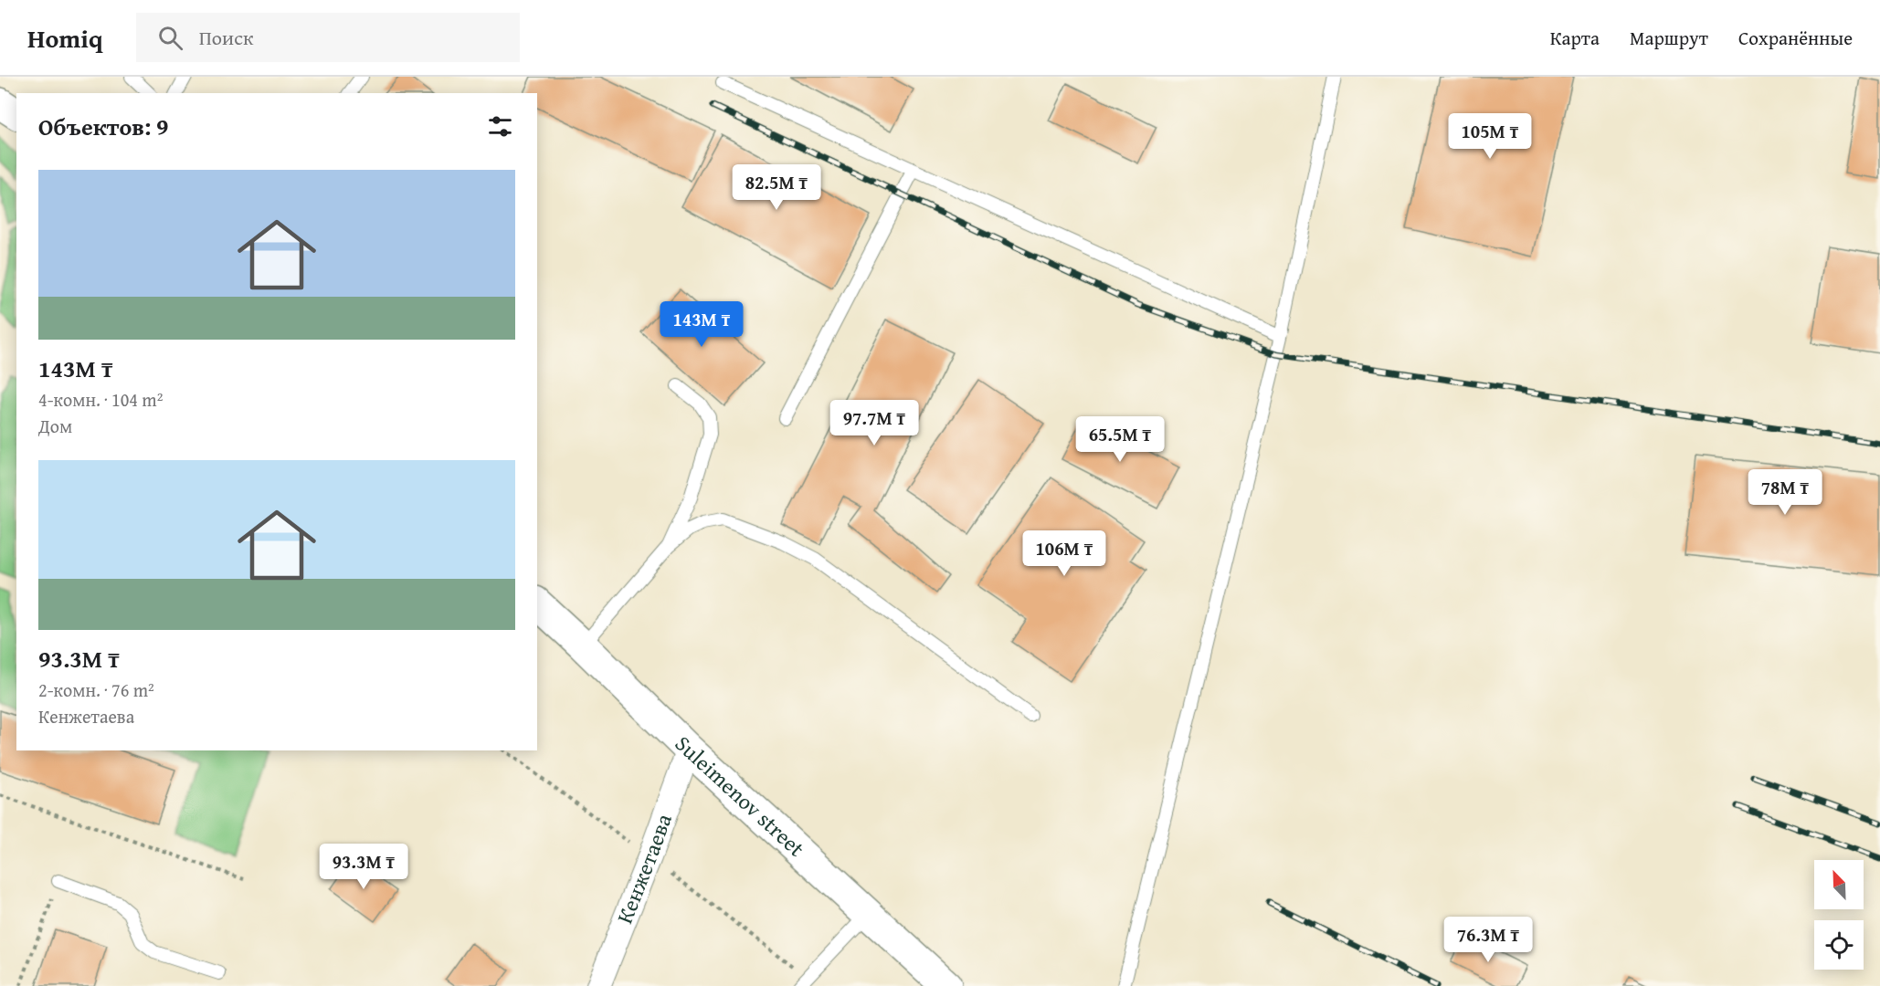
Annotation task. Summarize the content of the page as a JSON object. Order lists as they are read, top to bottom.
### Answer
{
  "streets": {
    "main road": ["Suleimenov street"],
    "street": ["Кенжетаева"]
  },
  "crossings": [
    ["Suleimenov street", "Кенжетаева"]
  ],
  "north": "top left",
  "page": {
    "header": "Homiq",
    "search": "Поиск",
    "nav": ["Карта", "Маршрут", "Сохранённые"],
    "heading": "Объектов: 9",
    "price": [
      "105M ₸",
      "82.5M ₸",
      "143M ₸",
      "97.7M ₸",
      "65.5M ₸",
      "78M ₸",
      "106M ₸",
      "93.3M ₸",
      "76.3M ₸"
    ],
    "list": [
      {
        "name": "143M ₸",
        "note": "4-комн. · 104 m² · Дом"
      },
      {
        "name": "93.3M ₸",
        "note": "2-комн. · 76 m² · Кенжетаева"
      }
    ]
  }
}
